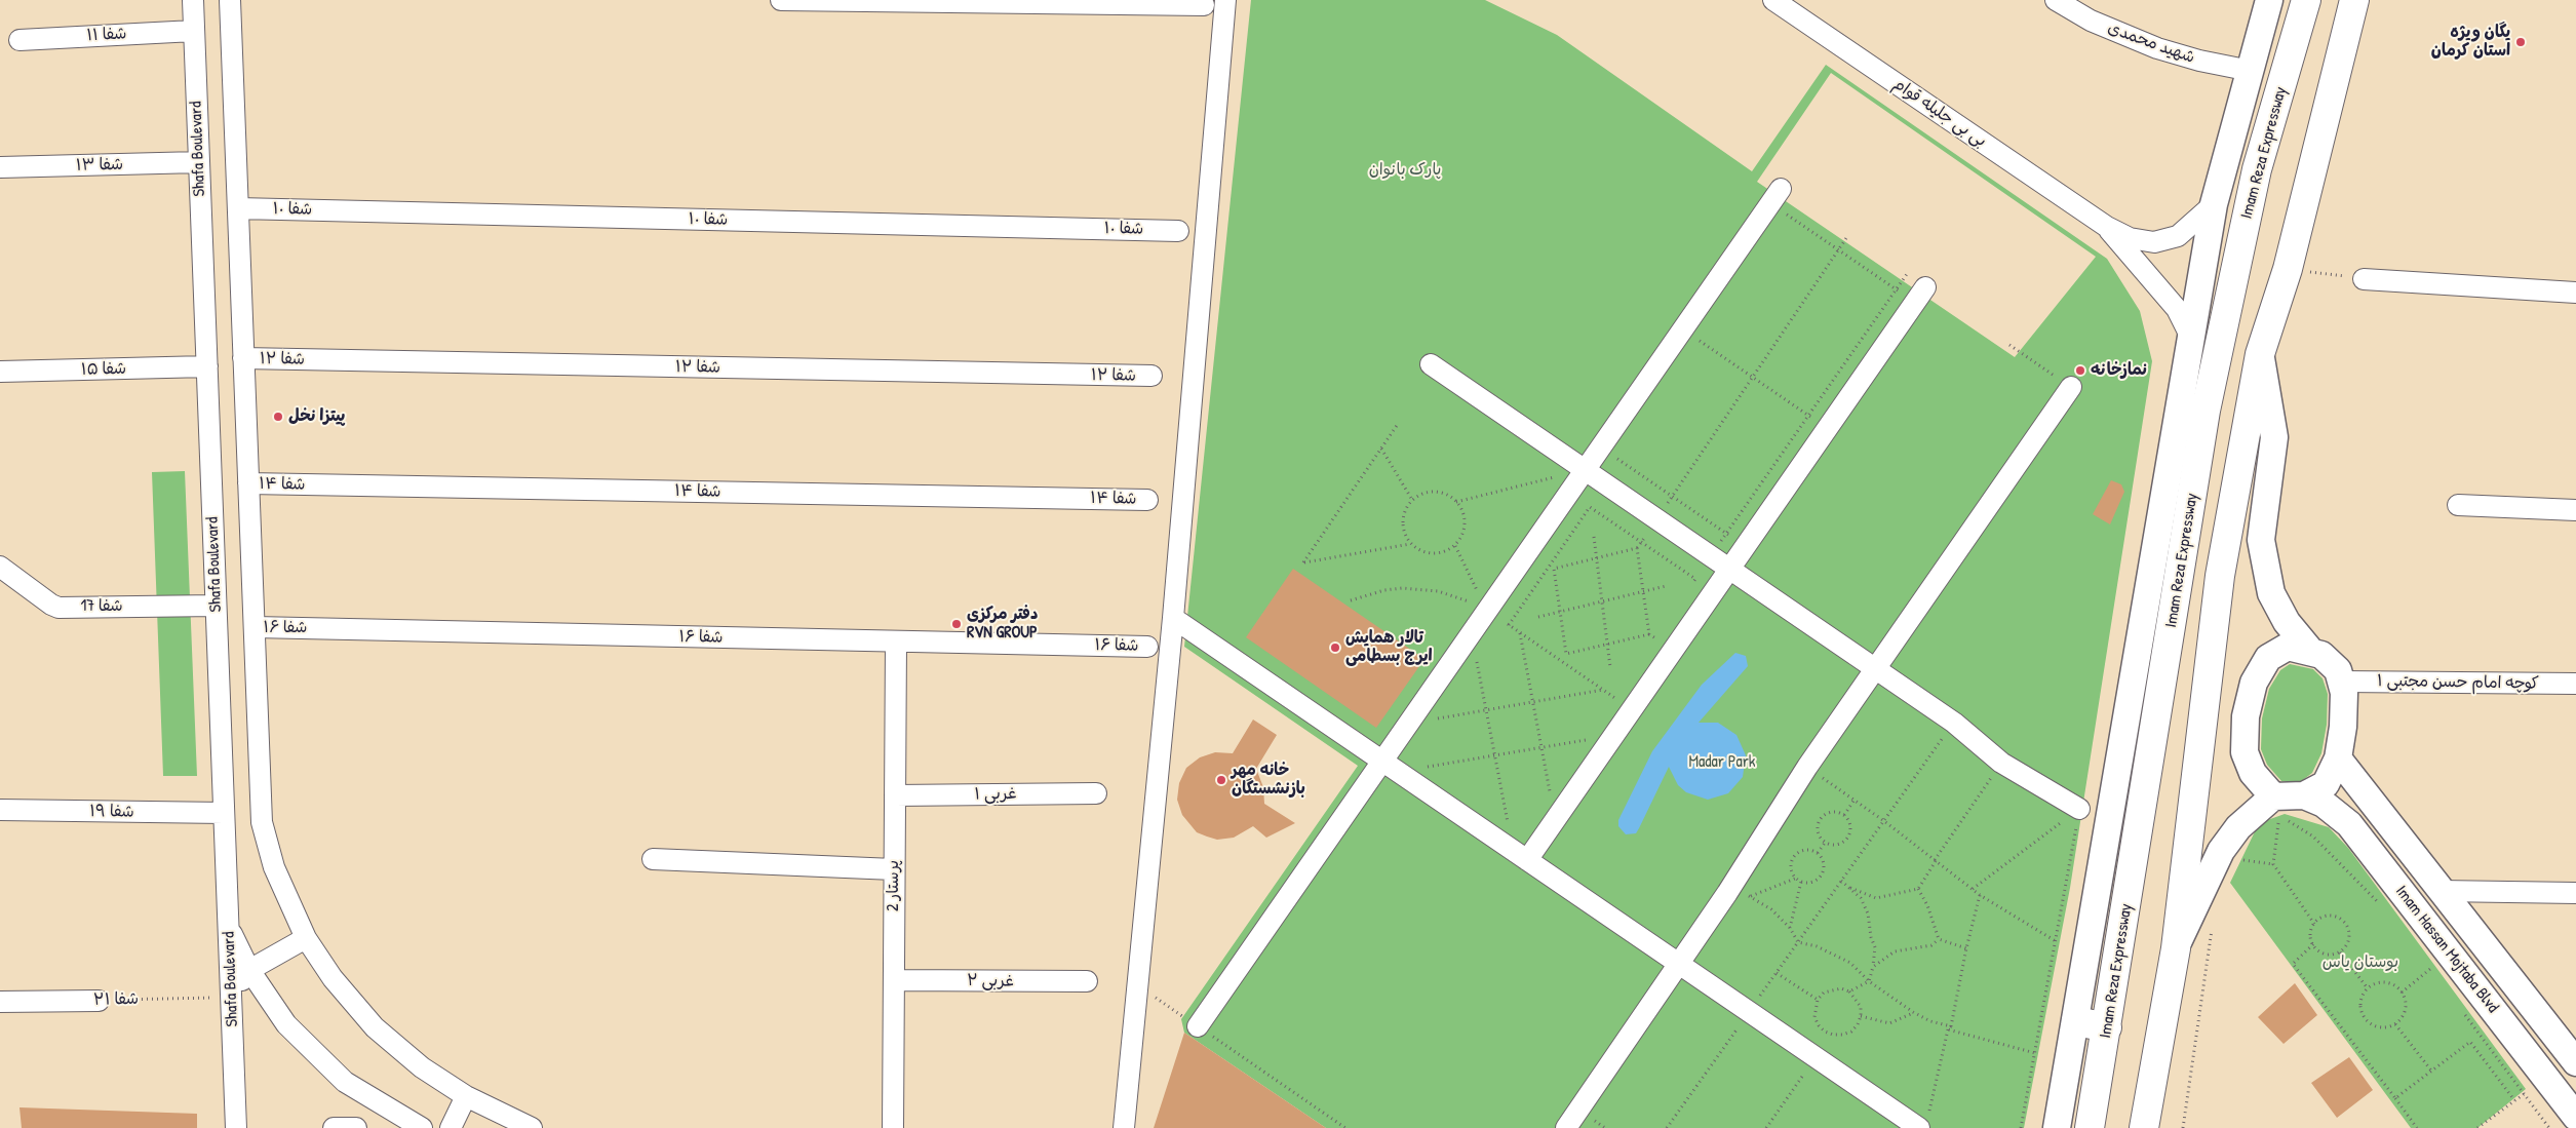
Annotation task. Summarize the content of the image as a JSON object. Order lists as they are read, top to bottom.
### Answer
{
  "streets": {
    "highway": ["Imam Reza Expressway"],
    "main road": ["Imam Hassan Mojtaba Blvd"],
    "street": [
      "شفا ۱۱",
      "شهید محمدی",
      "بی بی جلیله قوام",
      "Shafa Boulevard",
      "شفا ۱۳",
      "شفا ۱۰",
      "شفا ۱۲",
      "شفا ۱۵",
      "شفا ۱۴",
      "شفا 17",
      "شفا ۱۶",
      "کوچه امام حسن مجتبی ۱",
      "۱ غربی",
      "شفا ۱۹",
      "پرستار 2",
      "۲ غربی",
      "شفا ۲۱"
    ]
  },
  "crossings": [
    ["شفا ۱۱", "Shafa Boulevard"],
    ["Shafa Boulevard", "شفا ۱۳"],
    ["Shafa Boulevard", "شفا ۱۵"],
    ["Shafa Boulevard", "شفا 17"],
    ["Shafa Boulevard", "شفا ۱۹"],
    ["Shafa Boulevard", "شفا ۲۱"],
    ["شفا ۱۶", "پرستار 2"],
    ["کوچه امام حسن مجتبی ۱", "Imam Hassan Mojtaba Blvd"],
    ["۱ غربی", "پرستار 2"],
    ["پرستار 2", "۲ غربی"]
  ],
  "parks": ["پارک بانوان", "Madar Park", "بوستان یاس"],
  "places": [
    "یگان ویژه استان کرمان",
    "نمازخانه",
    "پیتزا نخل",
    "دفتر مرکزی RVN GROUP",
    "تالار همایش ایرج بسطامی",
    "خانه مهر بازنشستگان"
  ]
}
